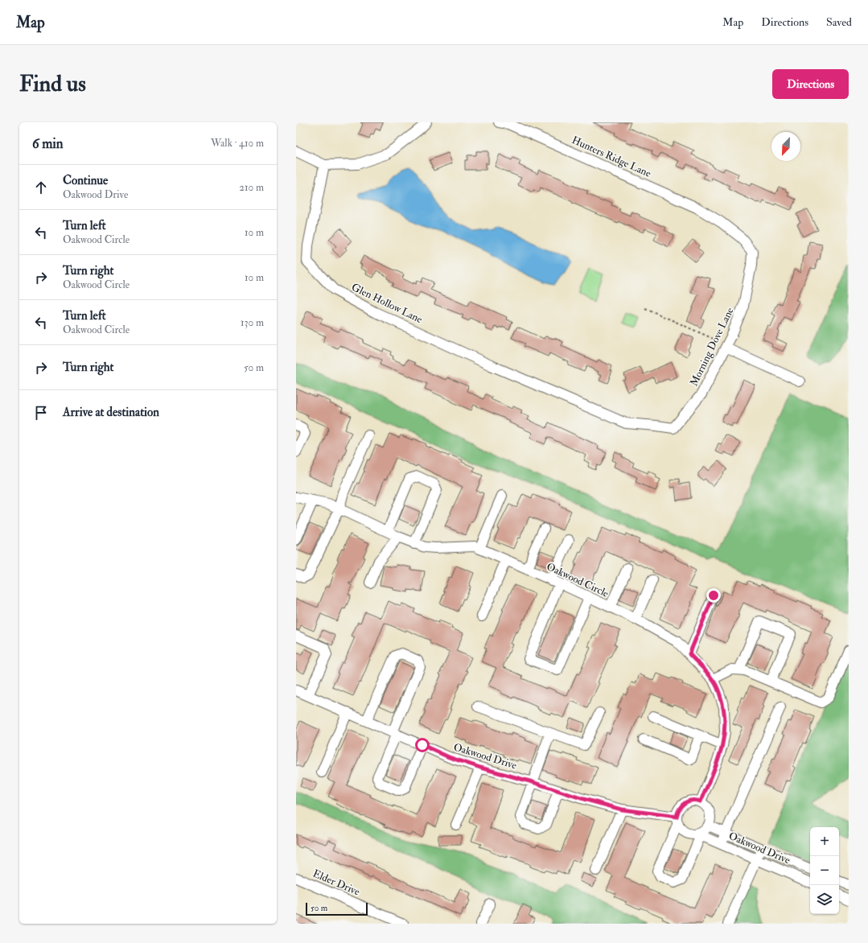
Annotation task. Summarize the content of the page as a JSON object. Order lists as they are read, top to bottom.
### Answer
{
  "streets": {
    "street": [
      "Hunters Ridge Lane",
      "Glen Hollow Lane",
      "Morning Dove Lane",
      "Oakwood Circle",
      "Oakwood Drive",
      "Elder Drive"
    ]
  },
  "crossings": [
    ["Hunters Ridge Lane", "Morning Dove Lane"],
    ["Glen Hollow Lane", "Morning Dove Lane"],
    ["Oakwood Circle", "Oakwood Drive"]
  ],
  "scale_bar": "50 m",
  "north": "bottom left",
  "page": {
    "header": "Map",
    "nav": ["Map", "Directions", "Saved"],
    "buttons": "Directions",
    "title": "Find us",
    "heading": ["6 min", "Walk · 410 m"],
    "list": [
      ["Continue", "Oakwood Drive", "210 m"],
      ["Turn left", "Oakwood Circle", "10 m"],
      ["Turn right", "Oakwood Circle", "10 m"],
      ["Turn left", "Oakwood Circle", "130 m"],
      ["Turn right", "50 m"],
      "Arrive at destination"
    ],
    "map_buttons": ["+", "−"],
    "scale": "50 m"
  }
}
